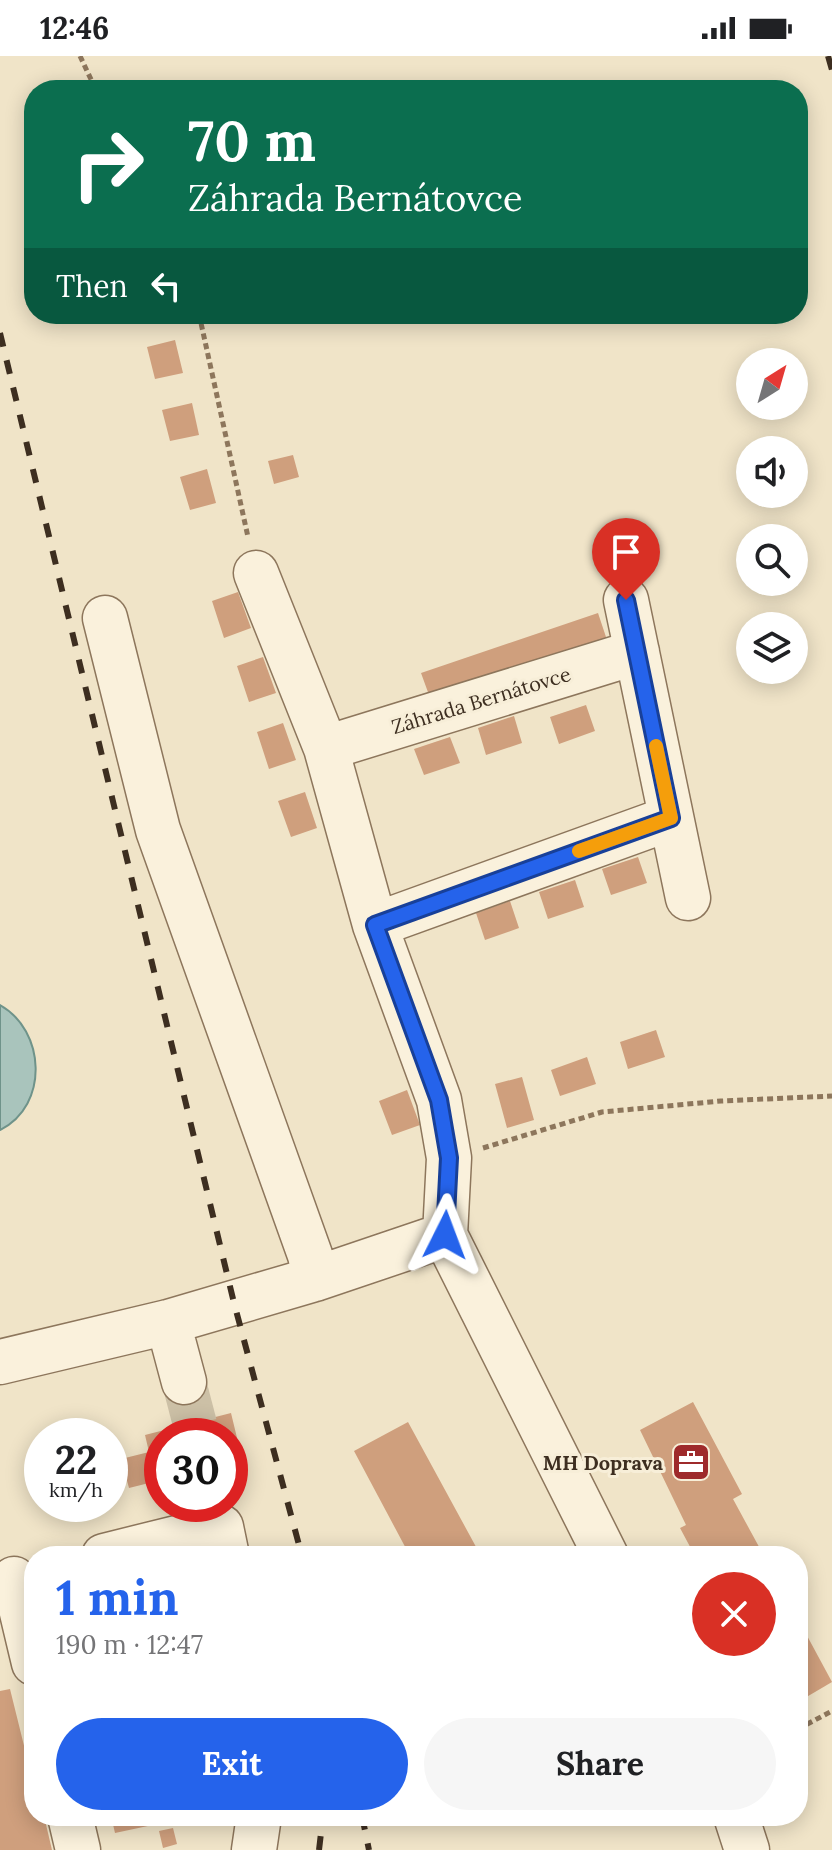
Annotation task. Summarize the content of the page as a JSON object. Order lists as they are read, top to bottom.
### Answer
{
  "streets": {
    "street": ["Záhrada Bernátovce"]
  },
  "places": {
    "office": ["MH Doprava"]
  },
  "north": "top right",
  "page": {
    "status": "12:46",
    "turn": ["70 m", "Záhrada Bernátovce"],
    "then": "Then",
    "speed": "22 km/h",
    "limit": "30",
    "heading": ["1 min", "190 m · 12:47"],
    "buttons": ["Exit", "Share"]
  }
}
